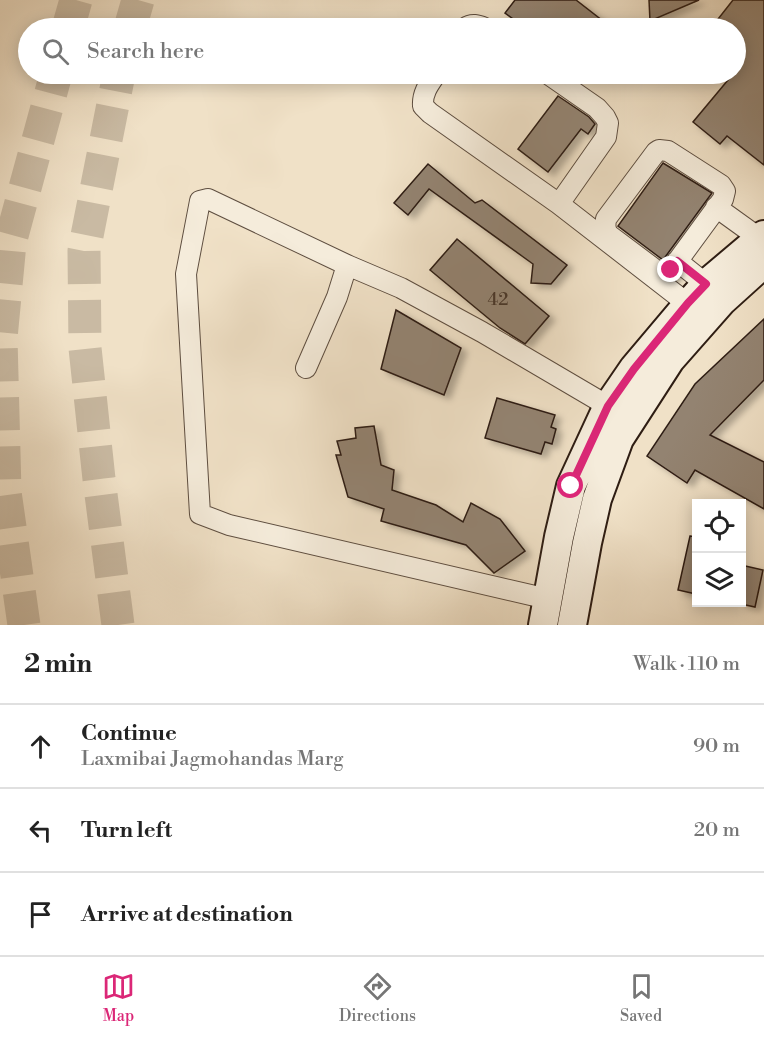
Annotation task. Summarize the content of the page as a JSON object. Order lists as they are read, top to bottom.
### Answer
{
  "house_numbers": ["42"],
  "page": {
    "search": "Search here",
    "heading": ["2 min", "Walk · 110 m"],
    "list": [
      ["Continue", "Laxmibai Jagmohandas Marg", "90 m"],
      ["Turn left", "20 m"],
      "Arrive at destination"
    ],
    "nav": ["Map", "Directions", "Saved"]
  }
}
